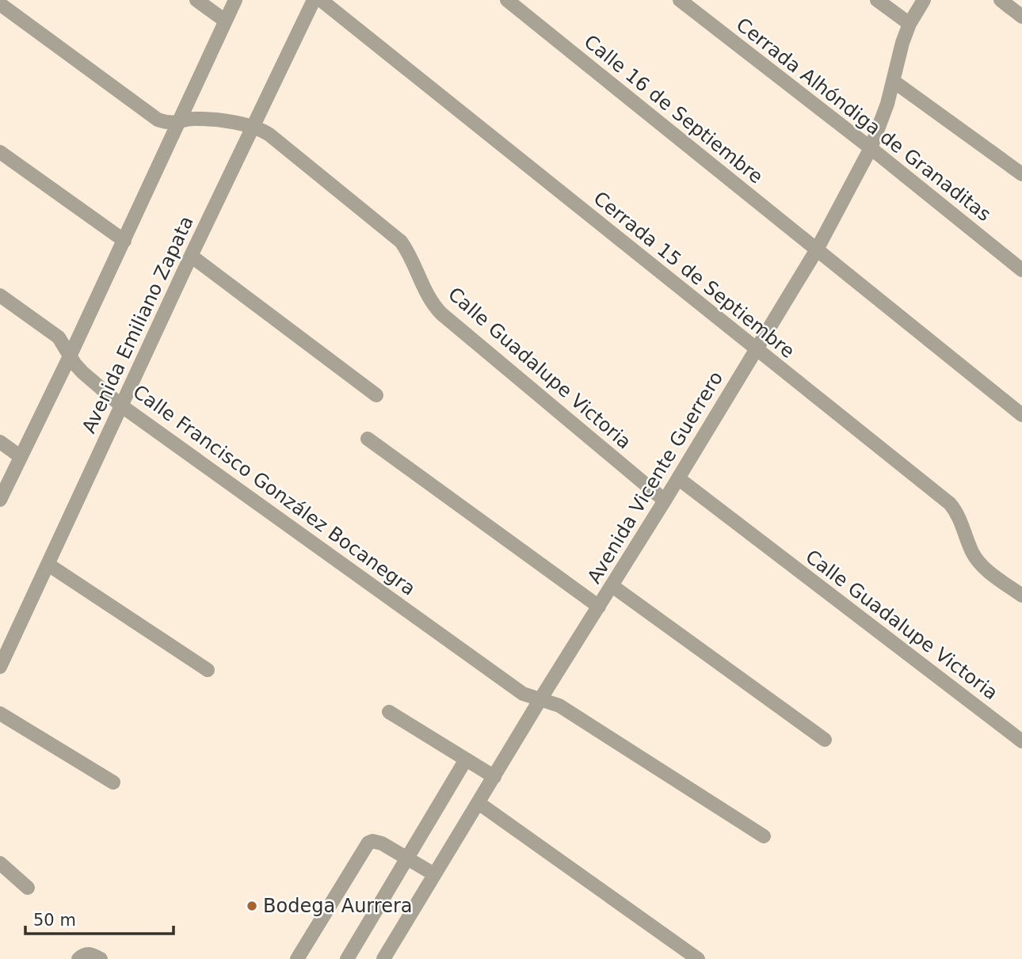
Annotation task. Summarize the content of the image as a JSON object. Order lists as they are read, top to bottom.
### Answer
{
  "streets": {
    "street": [
      "Calle 16 de Septiembre",
      "Cerrada Alhóndiga de Granaditas",
      "Cerrada 15 de Septiembre",
      "Avenida Emiliano Zapata",
      "Calle Guadalupe Victoria",
      "Avenida Vicente Guerrero",
      "Calle Francisco González Bocanegra"
    ]
  },
  "crossings": [
    ["Calle 16 de Septiembre", "Avenida Vicente Guerrero"],
    ["Cerrada Alhóndiga de Granaditas", "Avenida Vicente Guerrero"],
    ["Cerrada 15 de Septiembre", "Avenida Vicente Guerrero"],
    ["Avenida Emiliano Zapata", "Calle Guadalupe Victoria"],
    ["Avenida Emiliano Zapata", "Calle Francisco González Bocanegra"],
    ["Calle Guadalupe Victoria", "Avenida Vicente Guerrero"],
    ["Avenida Vicente Guerrero", "Calle Francisco González Bocanegra"]
  ],
  "places": ["Bodega Aurrera"],
  "scale_bar": "50 m"
}
